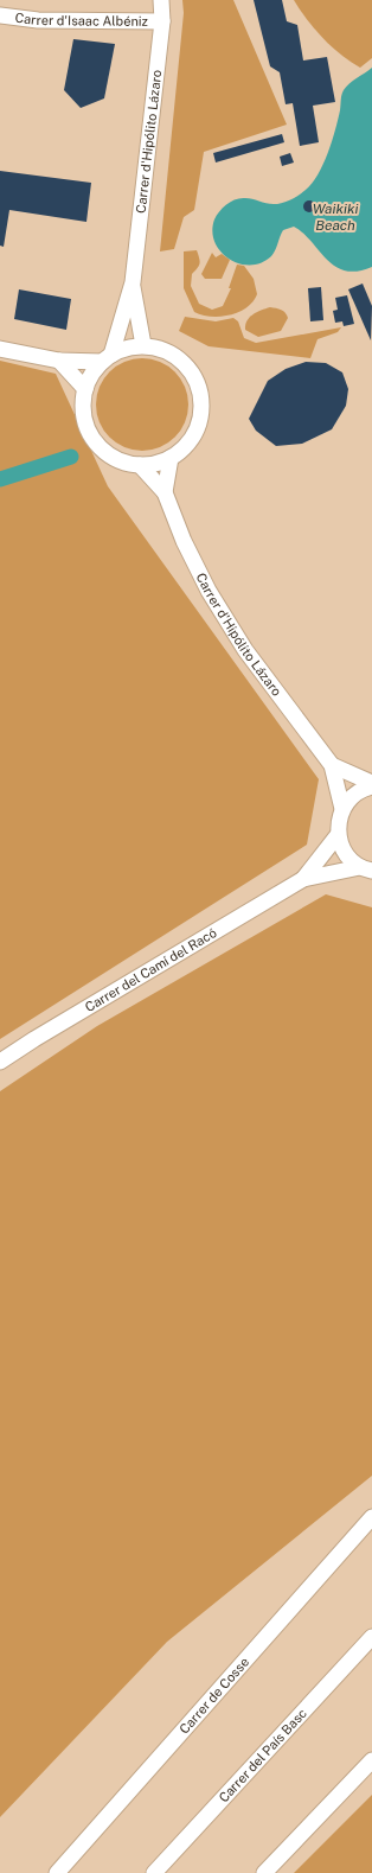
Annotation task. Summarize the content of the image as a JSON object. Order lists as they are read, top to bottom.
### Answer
{
  "streets": {
    "street": [
      "Carrer d'Isaac Albéniz",
      "Carrer d'Hipólito Lázaro",
      "Carrer del Camí del Racó",
      "Carrer de Cosse",
      "Carrer del País Basc"
    ]
  },
  "crossings": [
    ["Carrer d'Isaac Albéniz", "Carrer d'Hipólito Lázaro"]
  ],
  "water": ["Waikiki Beach"]
}
